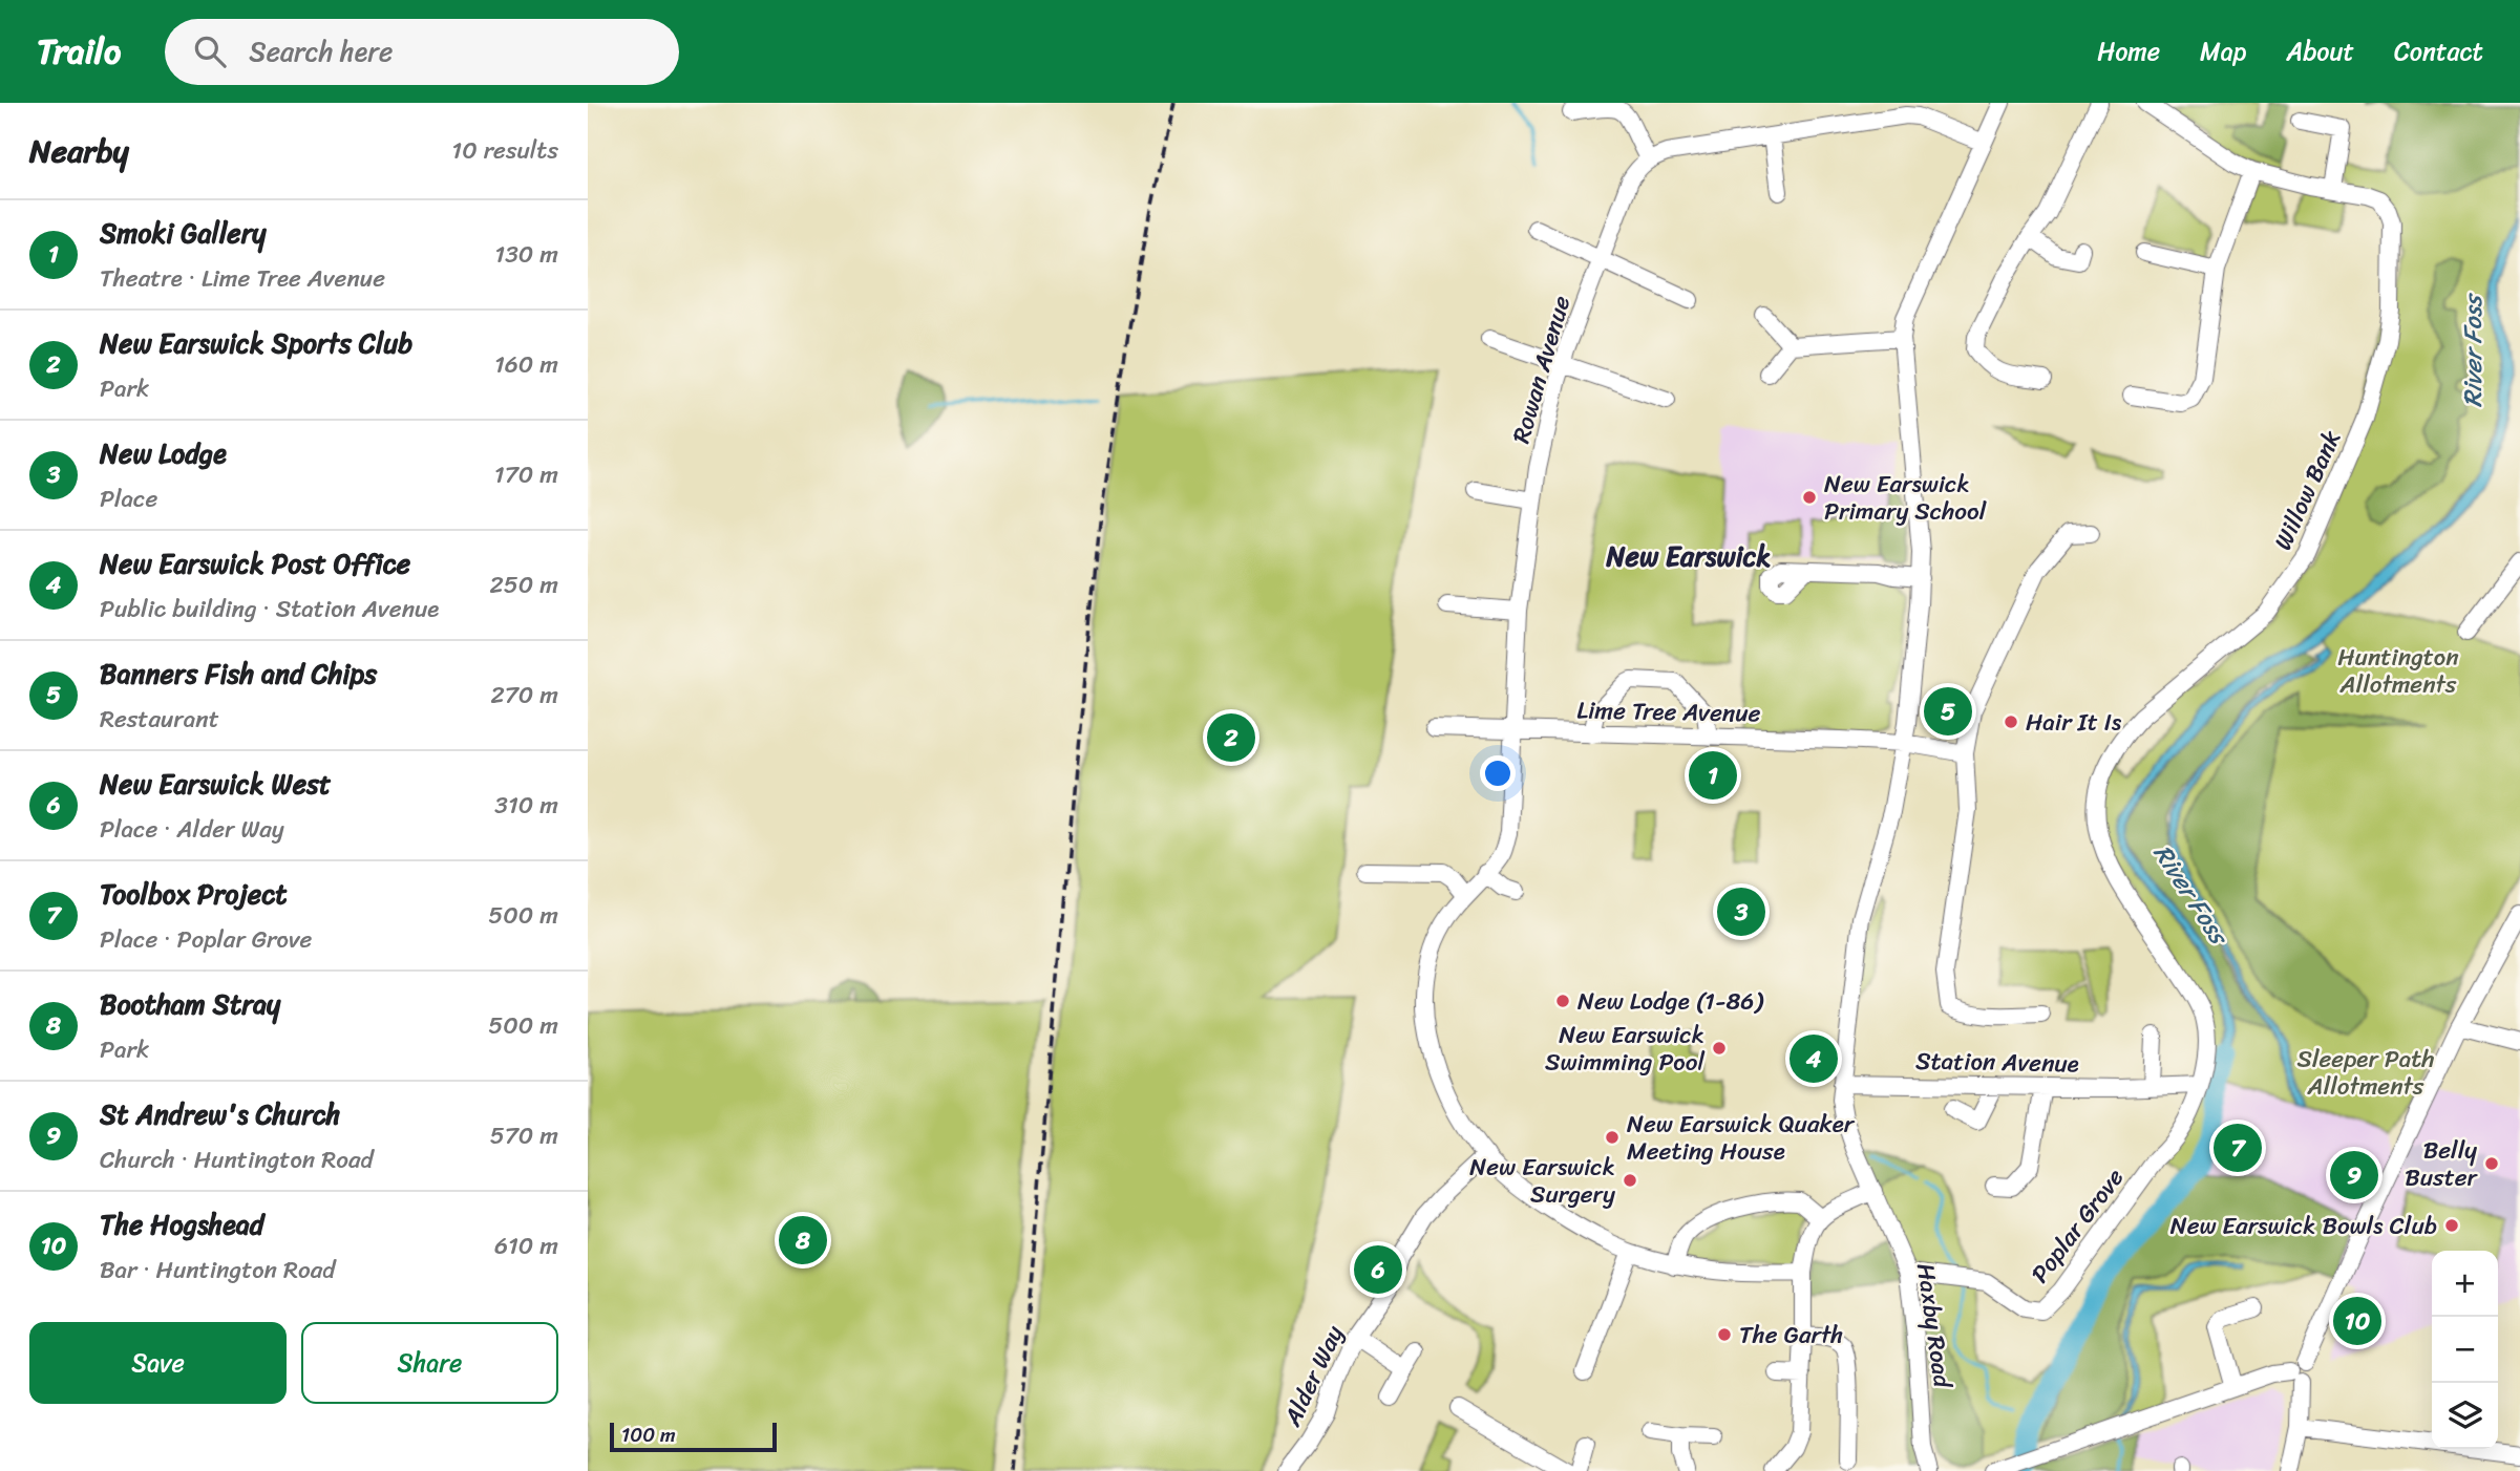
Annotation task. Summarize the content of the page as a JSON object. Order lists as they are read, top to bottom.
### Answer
{
  "streets": {
    "street": [
      "Rowan Avenue",
      "Willow Bank",
      "Lime Tree Avenue",
      "Station Avenue",
      "Poplar Grove",
      "Haxby Road",
      "Alder Way"
    ]
  },
  "crossings": [
    ["Rowan Avenue", "Lime Tree Avenue"],
    ["Rowan Avenue", "Alder Way"],
    ["Willow Bank", "Station Avenue"],
    ["Willow Bank", "Poplar Grove"],
    ["Lime Tree Avenue", "Haxby Road"],
    ["Station Avenue", "Poplar Grove"],
    ["Station Avenue", "Haxby Road"],
    ["Poplar Grove", "Haxby Road"]
  ],
  "districts": ["New Earswick"],
  "water": ["River Foss"],
  "parks": ["Huntington Allotments", "Sleeper Path Allotments"],
  "places": [
    "New Earswick Primary School",
    "Hair It Is",
    "New Lodge (1-86)",
    "New Earswick Swimming Pool",
    "New Earswick Quaker Meeting House",
    "Belly Buster",
    "New Earswick Surgery",
    "New Earswick Bowls Club",
    "The Garth"
  ],
  "scale_bar": "100 m",
  "page": {
    "header": "Trailo",
    "search": "Search here",
    "nav": [
      "Home",
      "Map",
      "About",
      "Contact"
    ],
    "heading": ["Nearby", "10 results"],
    "list": [
      {
        "mark": "1",
        "name": "Smoki Gallery",
        "note": "Theatre · Lime Tree Avenue",
        "value": "130 m"
      },
      {
        "mark": "2",
        "name": "New Earswick Sports Club",
        "note": "Park",
        "value": "160 m"
      },
      {
        "mark": "3",
        "name": "New Lodge",
        "note": "Place",
        "value": "170 m"
      },
      {
        "mark": "4",
        "name": "New Earswick Post Office",
        "note": "Public building · Station Avenue",
        "value": "250 m"
      },
      {
        "mark": "5",
        "name": "Banners Fish and Chips",
        "note": "Restaurant",
        "value": "270 m"
      },
      {
        "mark": "6",
        "name": "New Earswick West",
        "note": "Place · Alder Way",
        "value": "310 m"
      },
      {
        "mark": "7",
        "name": "Toolbox Project",
        "note": "Place · Poplar Grove",
        "value": "500 m"
      },
      {
        "mark": "8",
        "name": "Bootham Stray",
        "note": "Park",
        "value": "500 m"
      },
      {
        "mark": "9",
        "name": "St Andrew's Church",
        "note": "Church · Huntington Road",
        "value": "570 m"
      },
      {
        "mark": "10",
        "name": "The Hogshead",
        "note": "Bar · Huntington Road",
        "value": "610 m"
      }
    ],
    "pins": [
      "5",
      "2",
      "1",
      "3",
      "4",
      "7",
      "9",
      "8",
      "6",
      "10"
    ],
    "map_buttons": ["+", "−"],
    "buttons": ["Save", "Share"],
    "scale": "100 m"
  }
}
